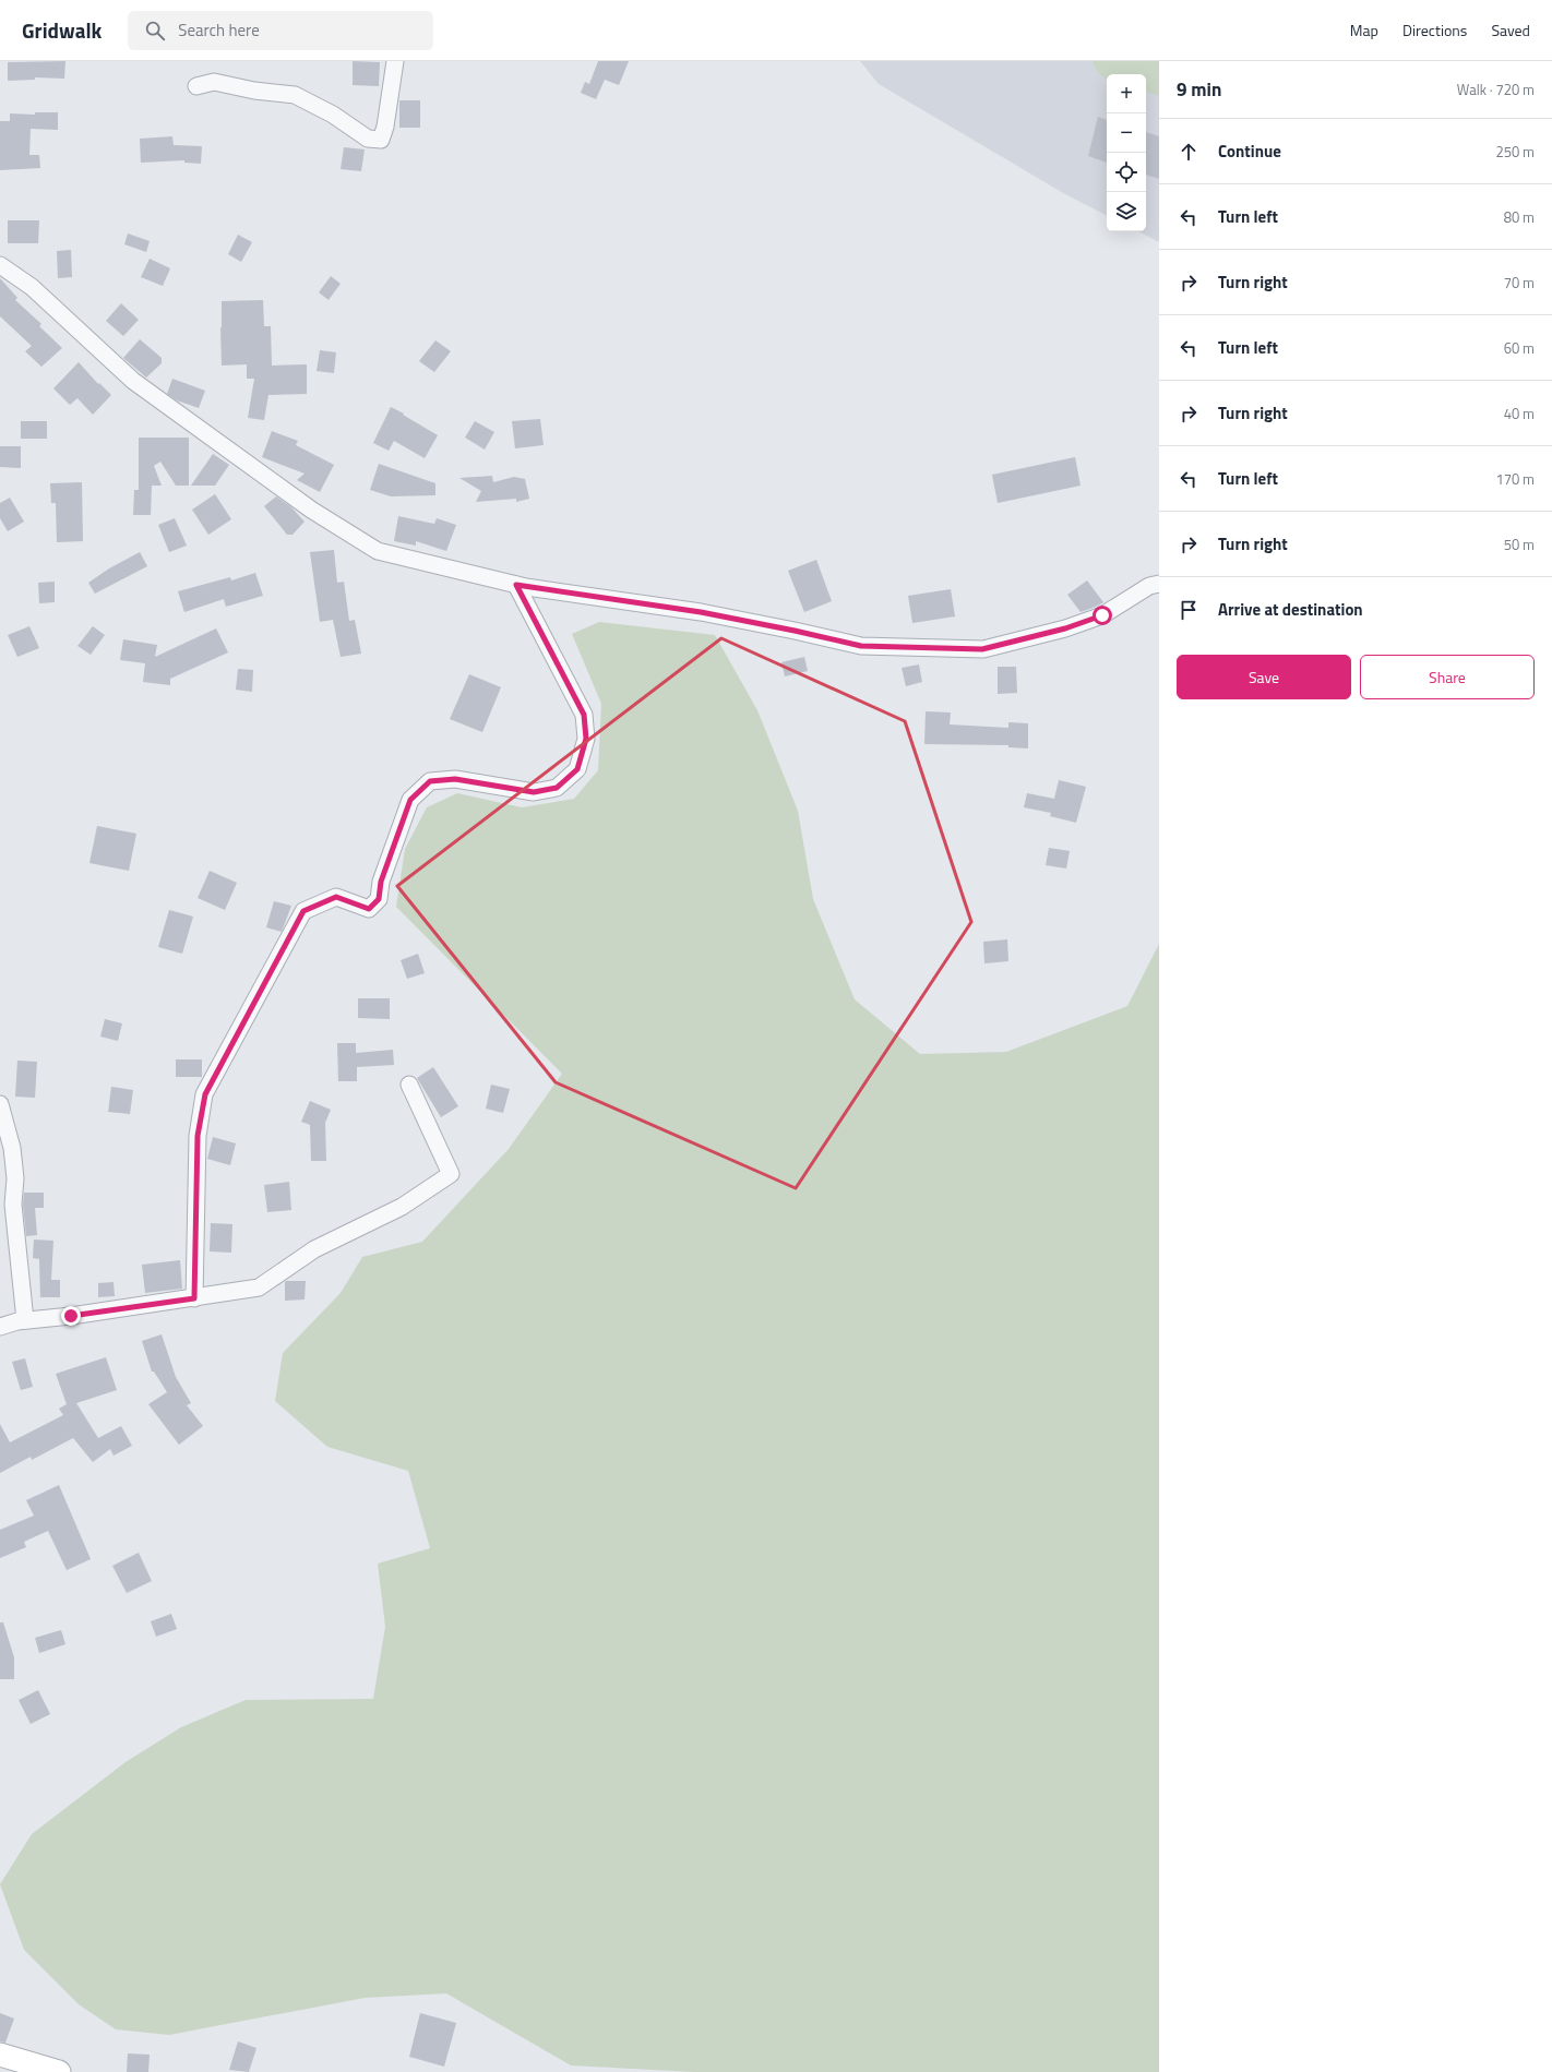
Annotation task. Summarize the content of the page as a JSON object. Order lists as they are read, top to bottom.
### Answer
{
  "page": {
    "header": "Gridwalk",
    "search": "Search here",
    "nav": ["Map", "Directions", "Saved"],
    "heading": ["9 min", "Walk · 720 m"],
    "map_buttons": ["+", "−"],
    "list": [
      ["Continue", "250 m"],
      ["Turn left", "80 m"],
      ["Turn right", "70 m"],
      ["Turn left", "60 m"],
      ["Turn right", "40 m"],
      ["Turn left", "170 m"],
      ["Turn right", "50 m"],
      "Arrive at destination"
    ],
    "buttons": ["Save", "Share"]
  }
}
